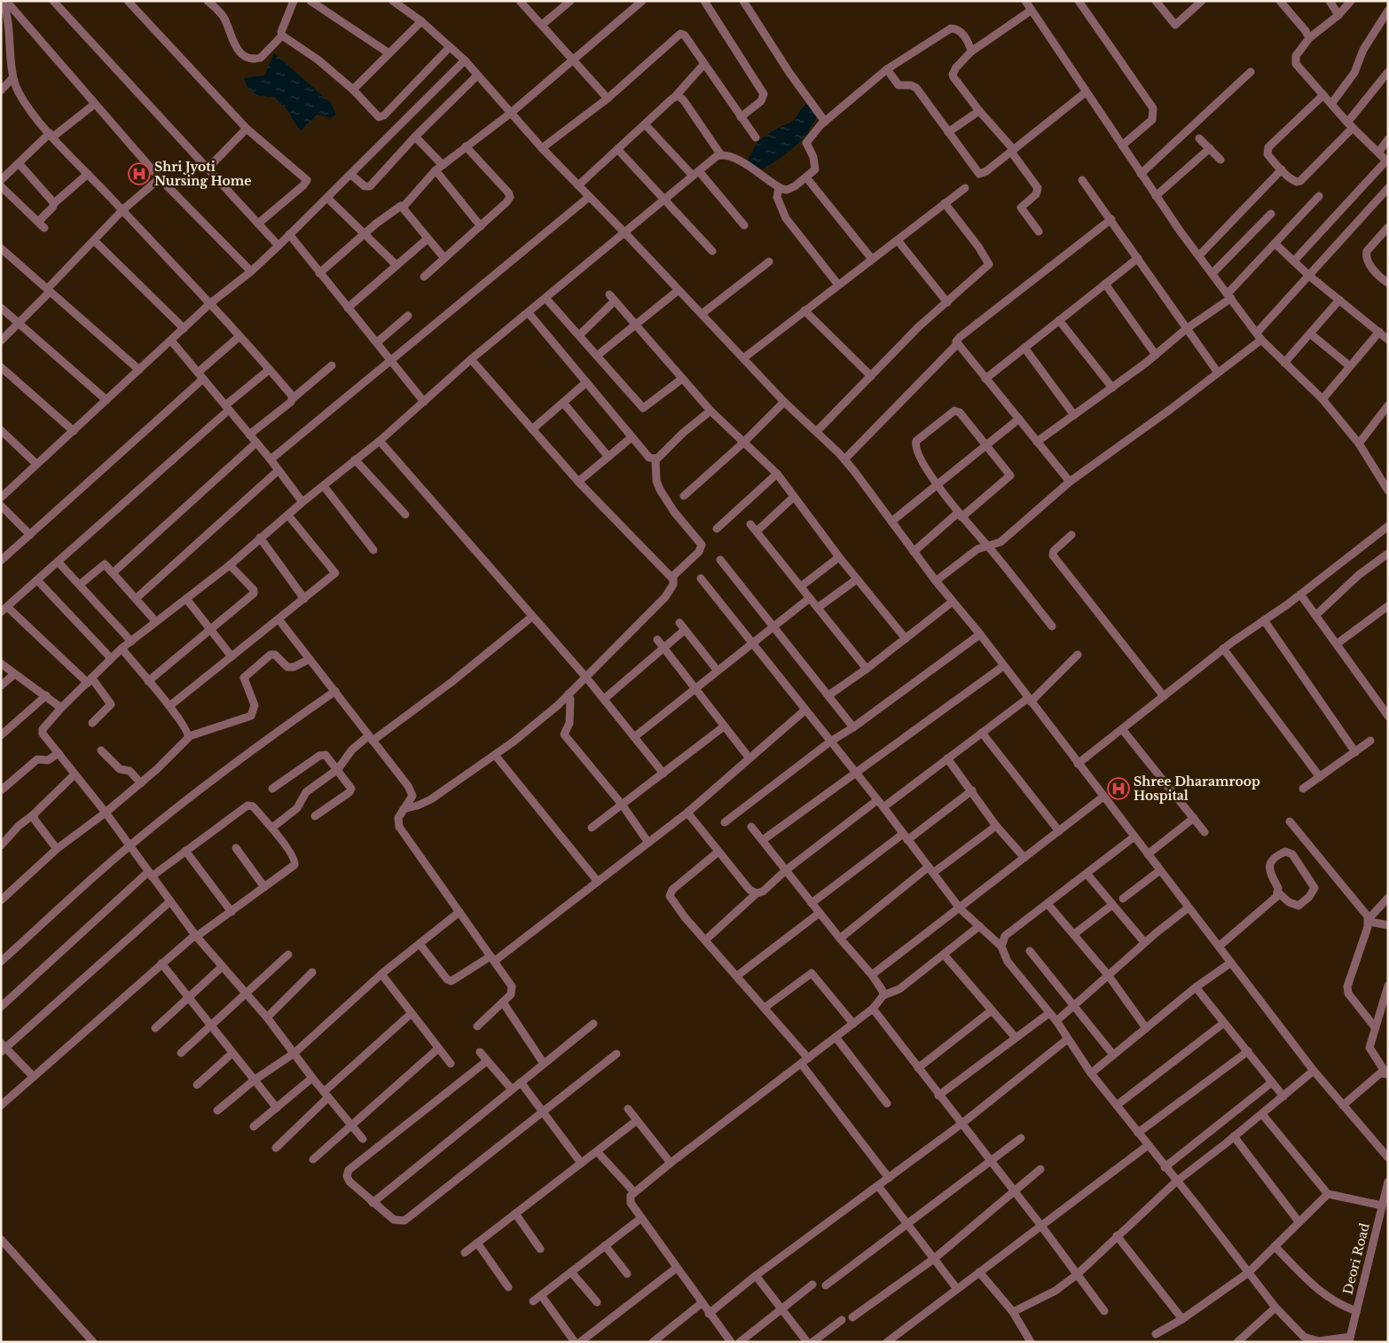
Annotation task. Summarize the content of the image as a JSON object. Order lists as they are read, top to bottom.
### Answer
{
  "streets": {
    "street": ["Deori Road"]
  },
  "places": {
    "hospital": ["Shri Jyoti Nursing Home", "Shree Dharamroop Hospital"]
  }
}
